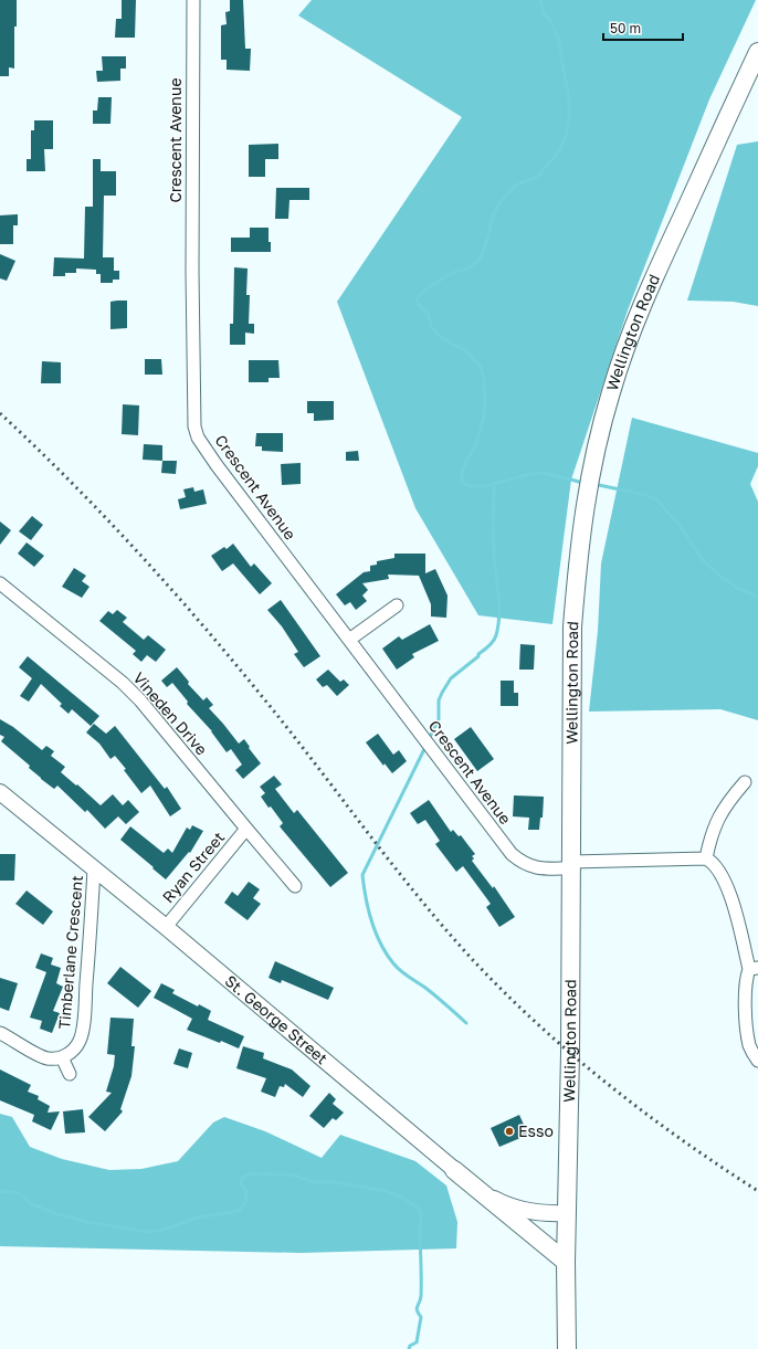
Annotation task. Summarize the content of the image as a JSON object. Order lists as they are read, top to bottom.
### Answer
{
  "streets": {
    "main road": ["Wellington Road"],
    "street": [
      "Crescent Avenue",
      "Vineden Drive",
      "Ryan Street",
      "Timberlane Crescent",
      "St. George Street"
    ]
  },
  "crossings": [
    ["Crescent Avenue", "Wellington Road"],
    ["Wellington Road", "St. George Street"],
    ["Vineden Drive", "Ryan Street"],
    ["Ryan Street", "St. George Street"],
    ["Timberlane Crescent", "St. George Street"]
  ],
  "places": ["Esso"],
  "scale_bar": "50 m"
}
